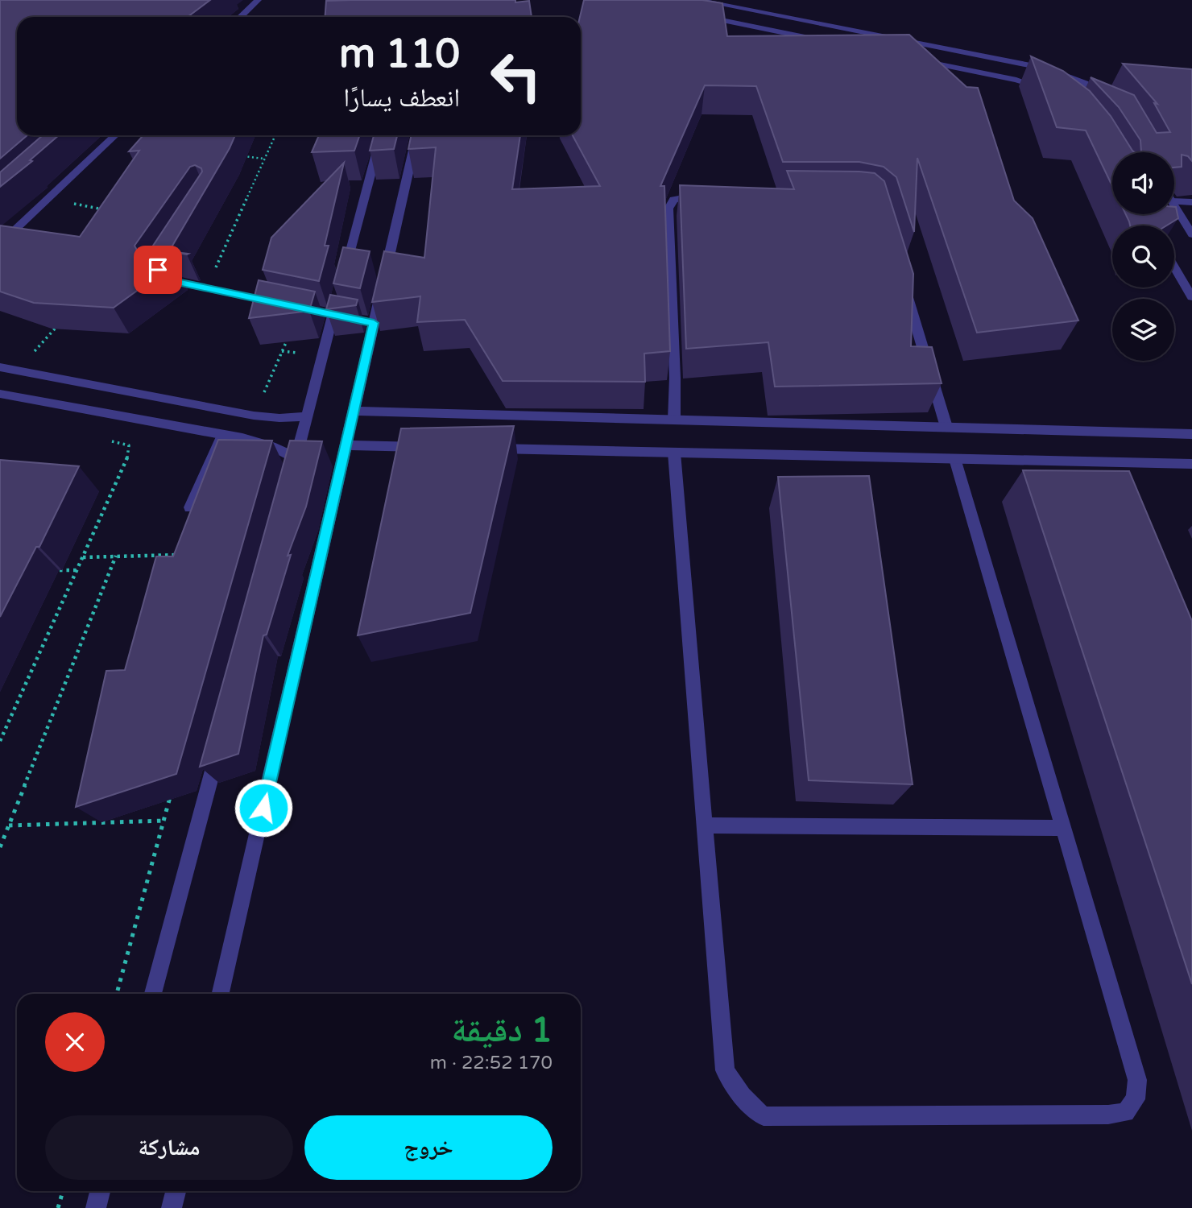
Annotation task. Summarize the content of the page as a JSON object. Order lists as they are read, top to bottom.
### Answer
{
  "page": {
    "turn": ["110 m", "انعطف يسارًا"],
    "heading": ["1 دقيقة", "170 m · 22:52"],
    "buttons": ["خروج", "مشاركة"]
  }
}
